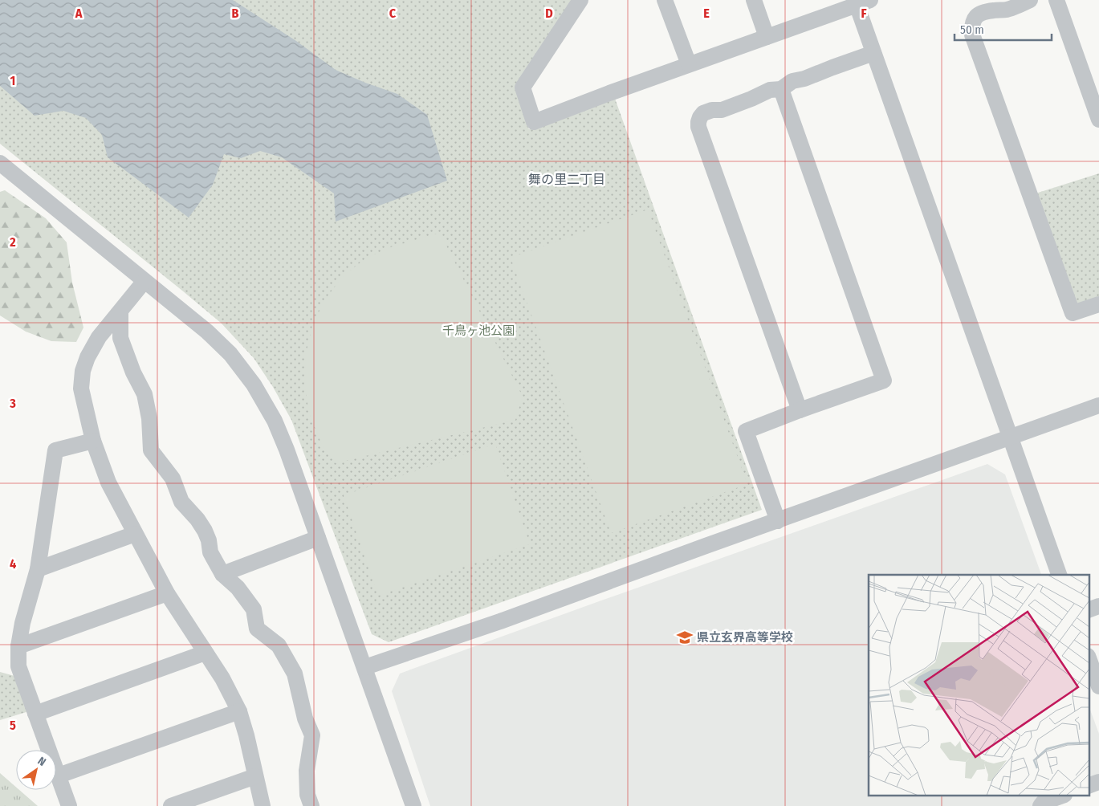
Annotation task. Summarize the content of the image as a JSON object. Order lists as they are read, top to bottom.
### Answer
{
  "districts": ["舞の里二丁目"],
  "parks": ["千鳥ヶ池公園"],
  "places": {
    "school or university": ["県立玄界高等学校"]
  },
  "scale_bar": "50 m",
  "north": "top right",
  "grid": {
    "columns": [
      "A",
      "B",
      "C",
      "D",
      "E",
      "F"
    ],
    "rows": [
      "1",
      "2",
      "3",
      "4",
      "5"
    ]
  }
}
